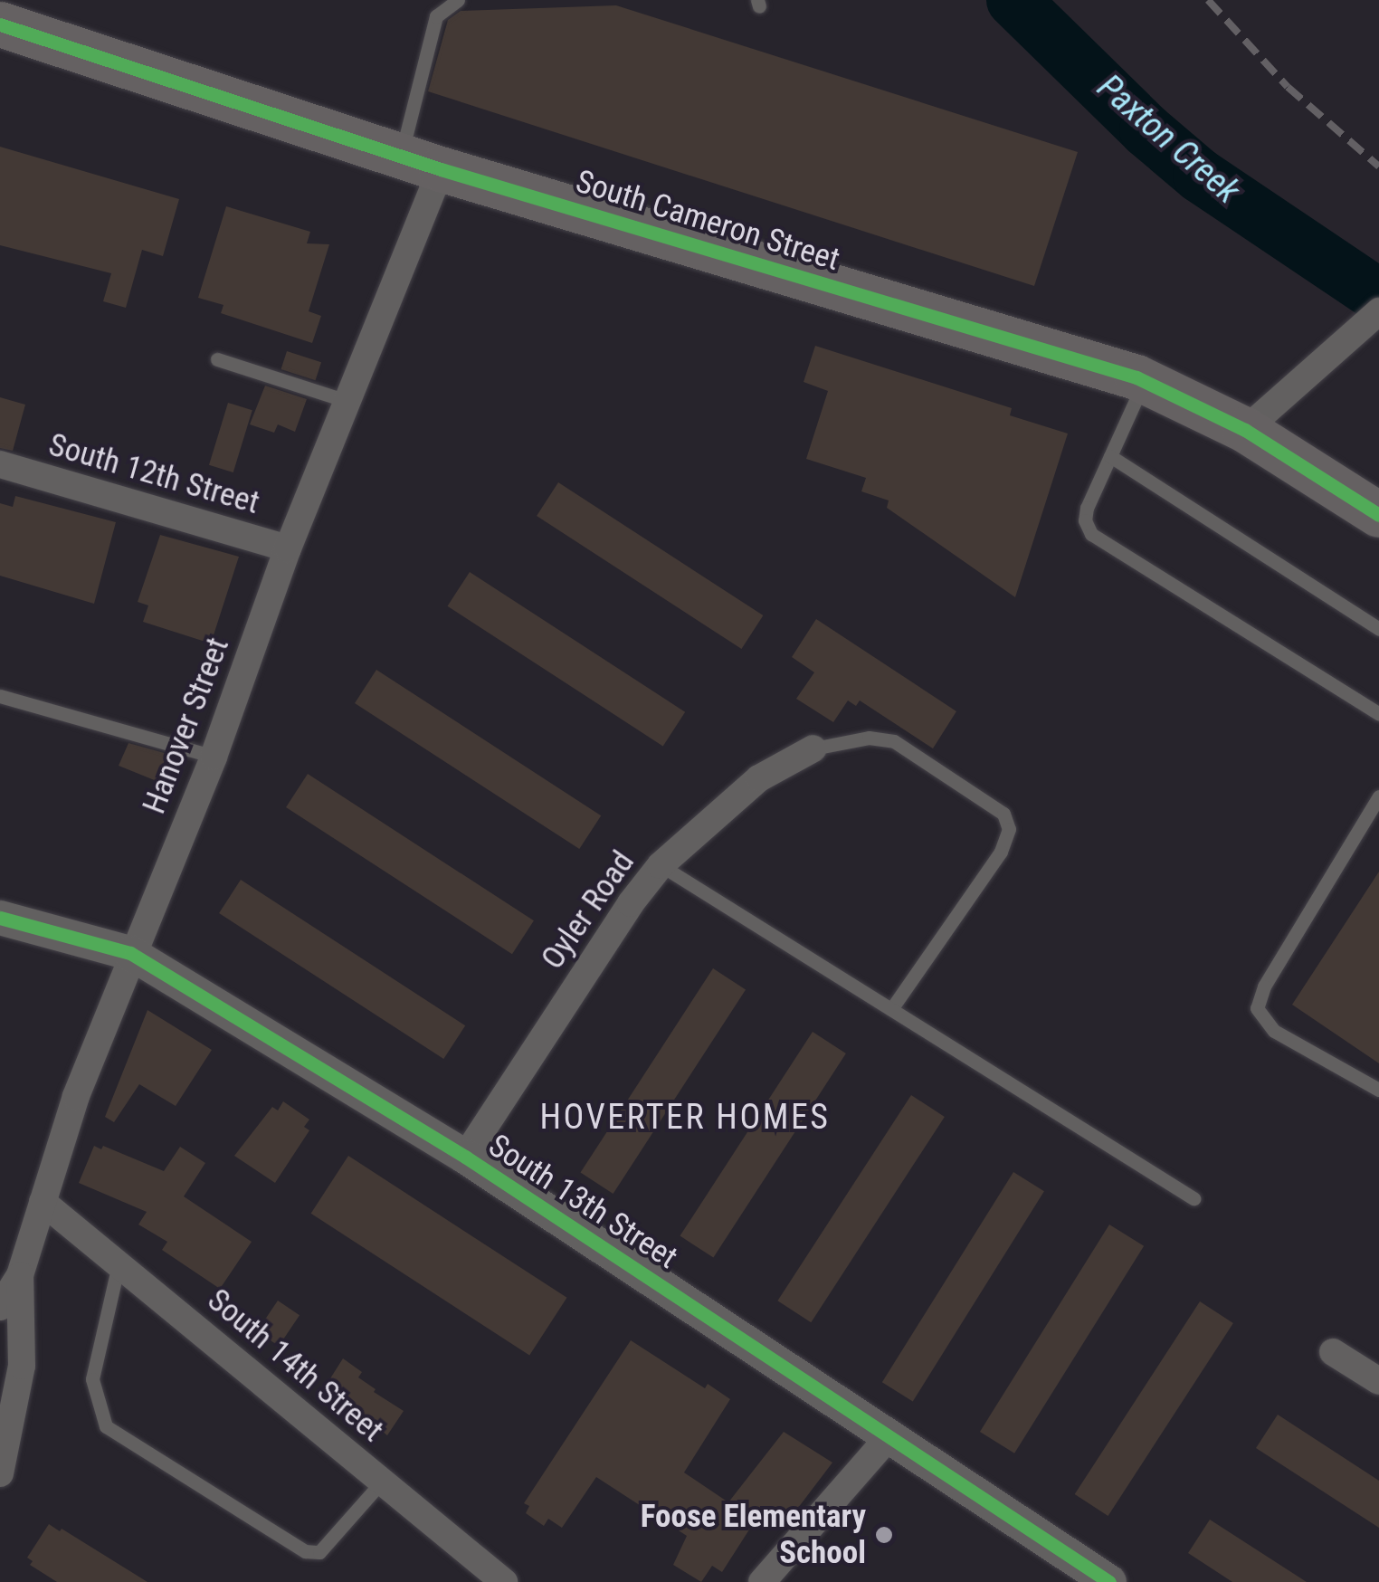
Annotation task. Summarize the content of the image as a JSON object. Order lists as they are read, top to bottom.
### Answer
{
  "streets": {
    "main road": ["South Cameron Street"],
    "street": [
      "South 12th Street",
      "Hanover Street",
      "Oyler Road",
      "South 13th Street",
      "South 14th Street"
    ]
  },
  "crossings": [
    ["South Cameron Street", "Hanover Street"],
    ["South 12th Street", "Hanover Street"],
    ["Hanover Street", "South 13th Street"],
    ["Hanover Street", "South 14th Street"],
    ["Oyler Road", "South 13th Street"]
  ],
  "districts": ["HOVERTER HOMES"],
  "water": ["Paxton Creek"],
  "places": ["Foose Elementary School"]
}
